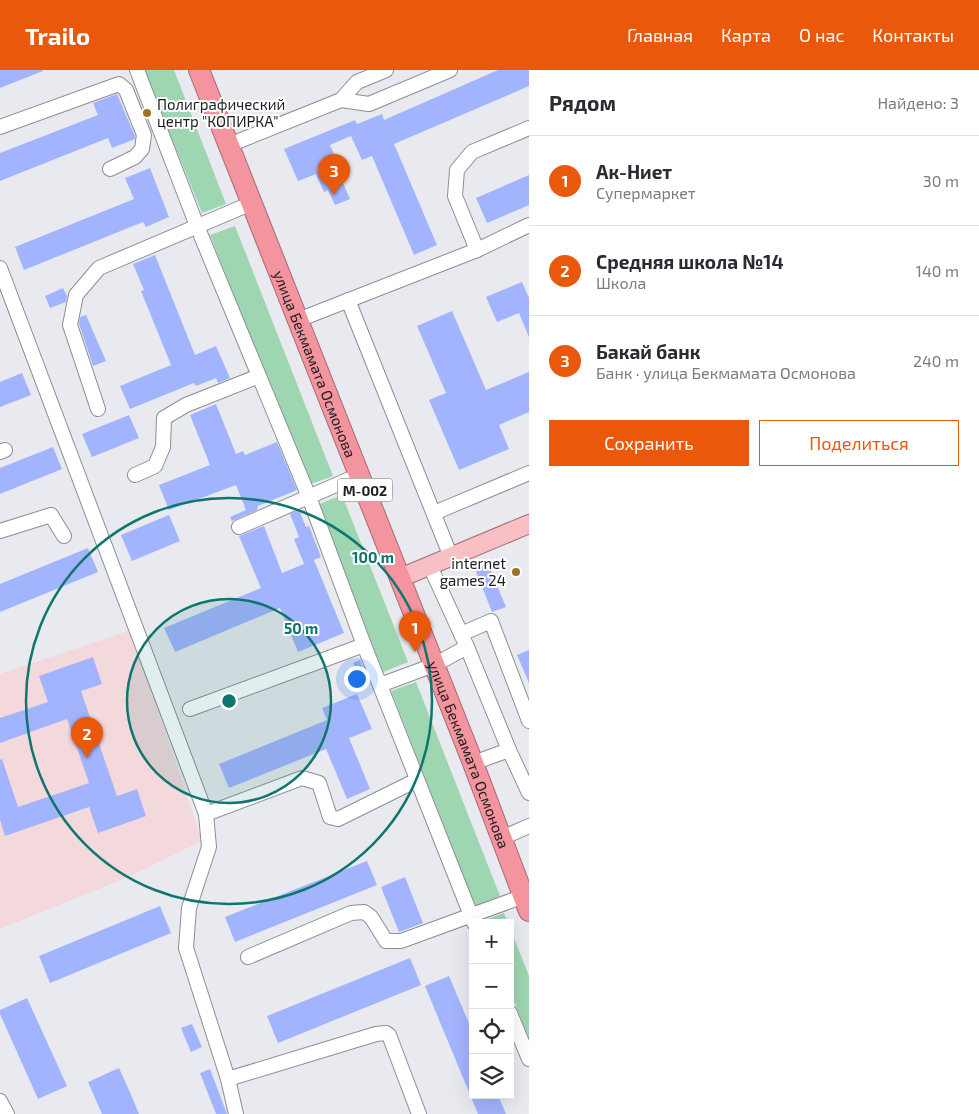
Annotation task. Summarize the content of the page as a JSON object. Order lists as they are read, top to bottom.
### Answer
{
  "streets": {
    "highway": ["улица Бекмамата Осмонова", "M-002"]
  },
  "places": ["Полиграфический центр \"КОПИРКА\"", "internet games 24"],
  "page": {
    "header": "Trailo",
    "nav": [
      "Главная",
      "Карта",
      "О нас",
      "Контакты"
    ],
    "heading": ["Рядом", "Найдено: 3"],
    "list": [
      {
        "mark": "1",
        "name": "Ак-Ниет",
        "note": "Супермаркет",
        "value": "30 m"
      },
      {
        "mark": "2",
        "name": "Средняя школа №14",
        "note": "Школа",
        "value": "140 m"
      },
      {
        "mark": "3",
        "name": "Бакай банк",
        "note": "Банк · улица Бекмамата Осмонова",
        "value": "240 m"
      }
    ],
    "pins": ["3", "1", "2"],
    "buttons": ["Сохранить", "Поделиться"],
    "map_buttons": ["+", "−"]
  },
  "rings": ["100 m", "50 m"]
}
